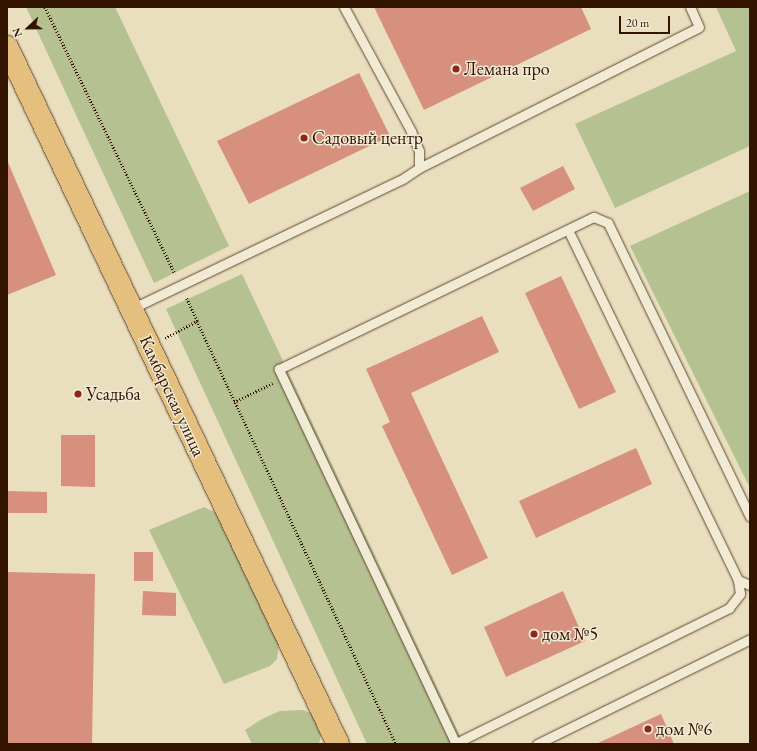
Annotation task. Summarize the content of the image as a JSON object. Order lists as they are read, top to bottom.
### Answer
{
  "streets": {
    "main road": ["Камбарская улица"]
  },
  "places": [
    "Лемана про",
    "Садовый центр",
    "Усадьба",
    "дом №5",
    "дом №6"
  ],
  "scale_bar": "20 m",
  "north": "left"
}
